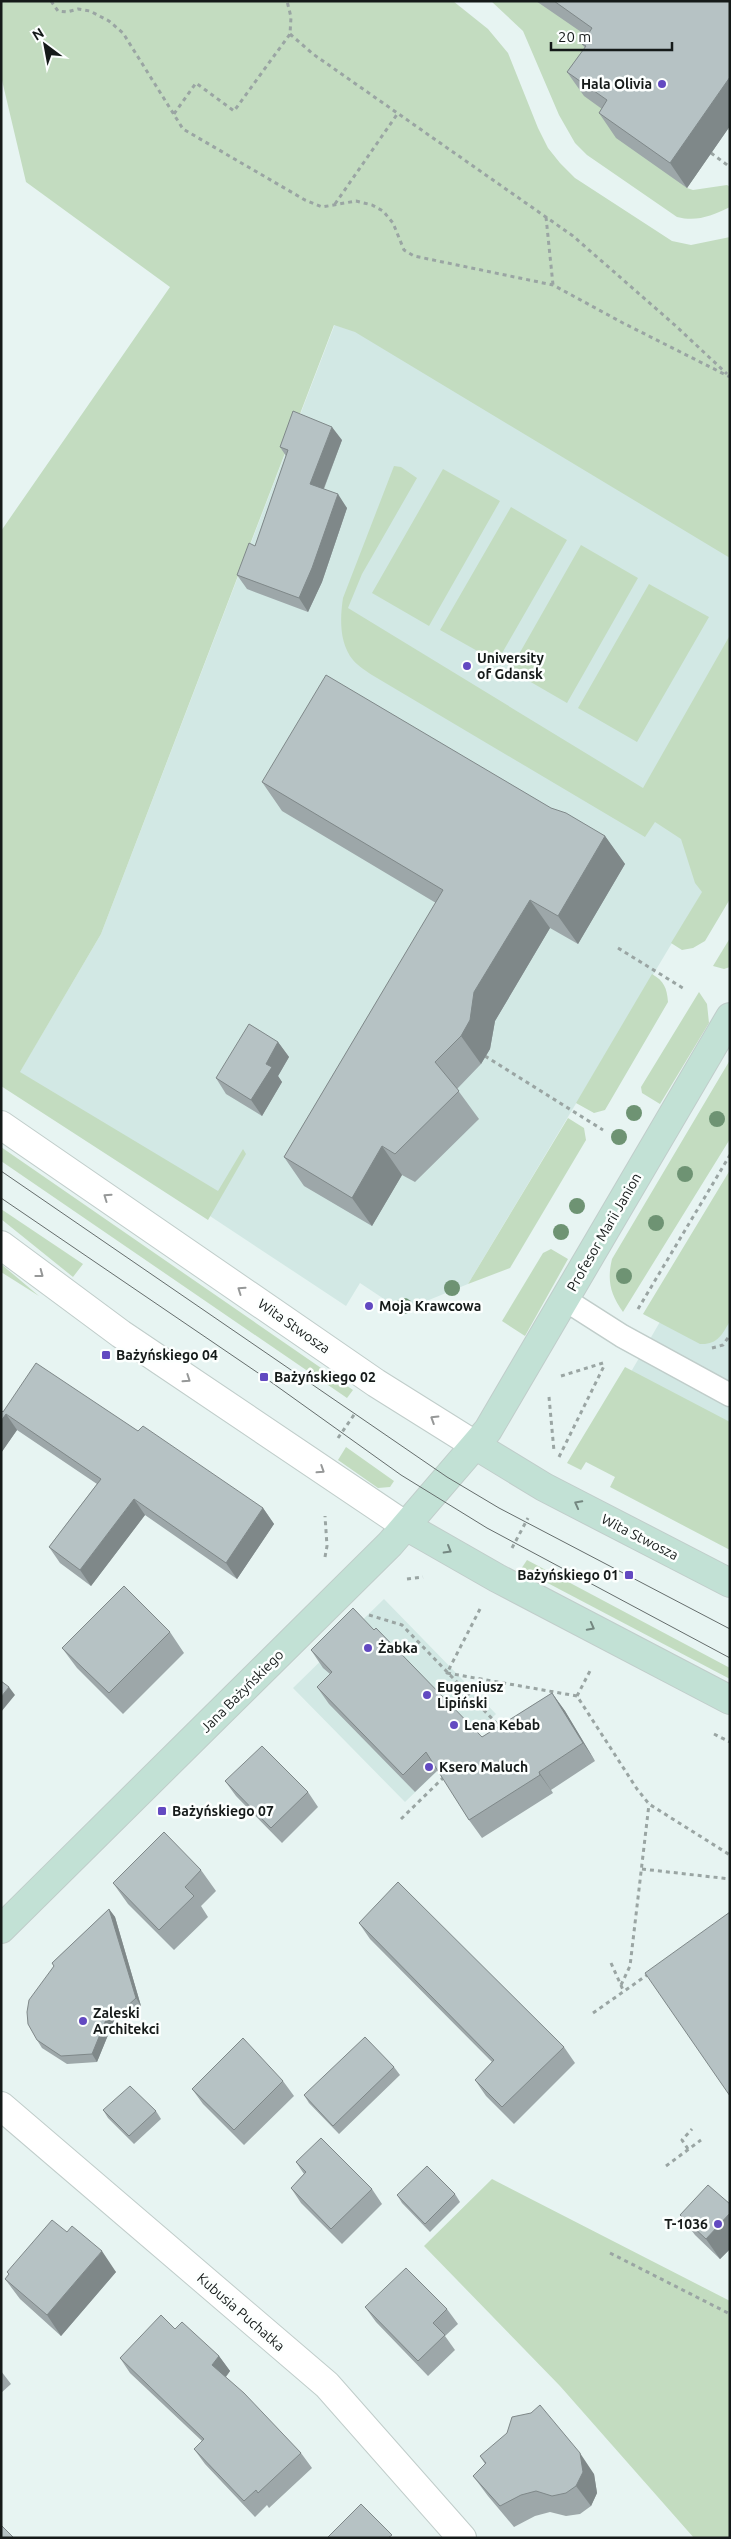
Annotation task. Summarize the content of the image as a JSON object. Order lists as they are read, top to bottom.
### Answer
{
  "streets": {
    "street": [
      "Profesor Marii Janion",
      "Wita Stwosza",
      "Jana Bażyńskiego",
      "Kubusia Puchatka"
    ]
  },
  "crossings": [
    ["Profesor Marii Janion", "Wita Stwosza"],
    ["Profesor Marii Janion", "Jana Bażyńskiego"],
    ["Wita Stwosza", "Jana Bażyńskiego"]
  ],
  "places": {
    "other": [
      "Hala Olivia",
      "University of Gdansk",
      "Moja Krawcowa",
      "Żabka",
      "Eugeniusz Lipiński",
      "Lena Kebab",
      "Ksero Maluch",
      "Zaleski Architekci",
      "T-1036"
    ],
    "transit": [
      "Bażyńskiego 04",
      "Bażyńskiego 02",
      "Bażyńskiego 01",
      "Bażyńskiego 07"
    ]
  },
  "scale_bar": "20 m",
  "north": "top left"
}
